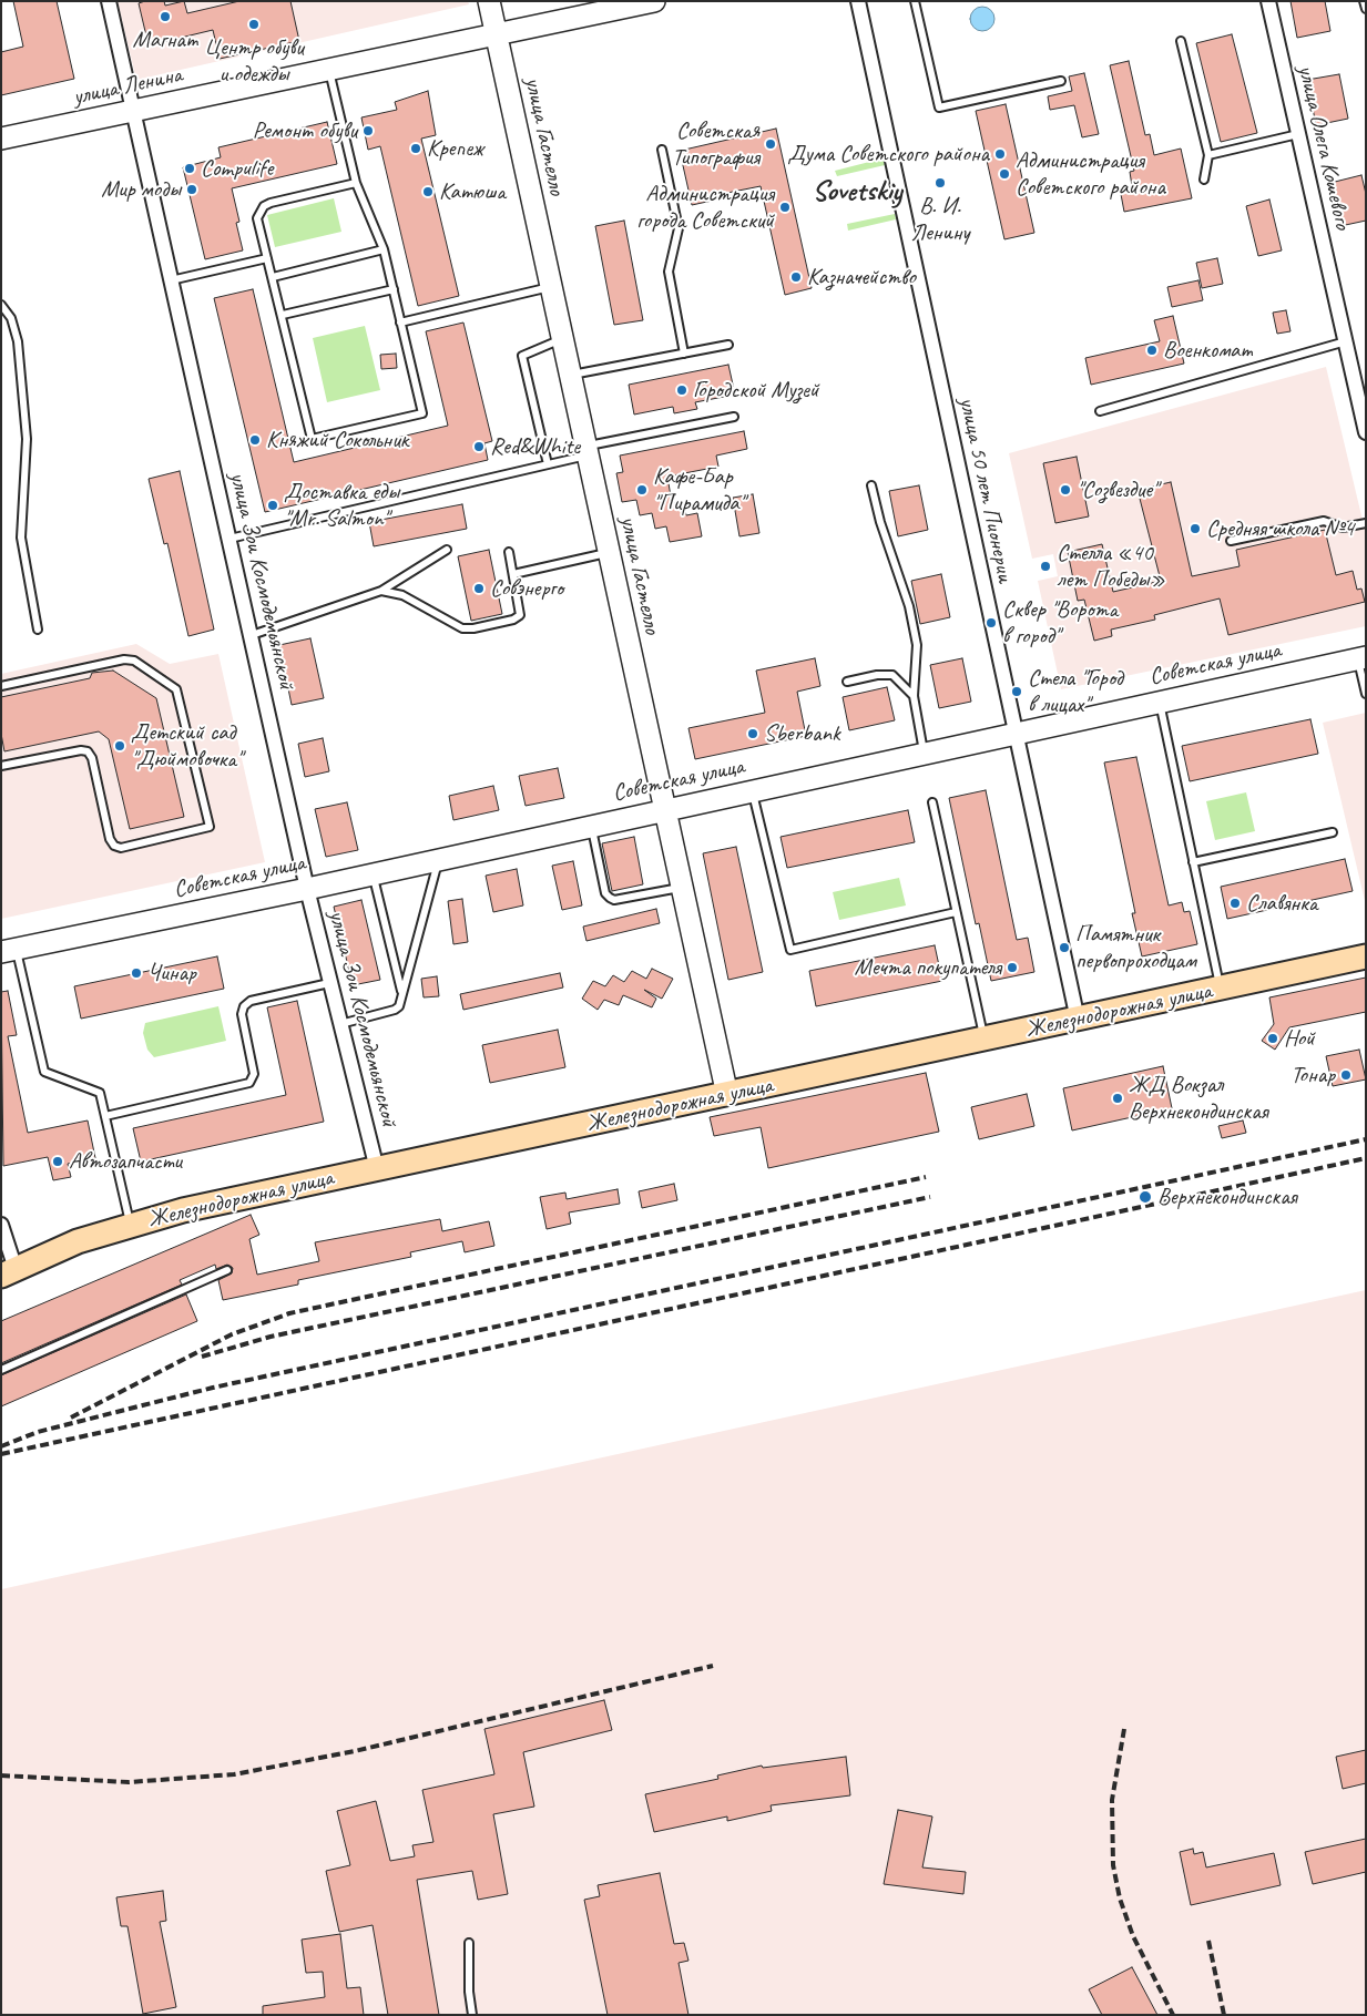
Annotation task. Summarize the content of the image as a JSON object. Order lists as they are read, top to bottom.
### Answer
{
  "streets": {
    "main road": [
      "улица Ленина",
      "улица Гастелло",
      "Советская улица",
      "Железнодорожная улица"
    ],
    "street": ["улица Олега Кошевого", "улица 50 лет Пионерии", "улица Зои Космодемьянской"]
  },
  "crossings": [
    ["улица Ленина", "улица Гастелло"],
    ["улица Ленина", "улица Зои Космодемьянской"],
    ["улица Гастелло", "Советская улица"],
    ["улица Гастелло", "Железнодорожная улица"],
    ["улица 50 лет Пионерии", "Советская улица"],
    ["улица 50 лет Пионерии", "Железнодорожная улица"],
    ["улица Зои Космодемьянской", "Советская улица"],
    ["улица Зои Космодемьянской", "Железнодорожная улица"]
  ],
  "districts": ["Sovetskiy"],
  "places": [
    "Магнат",
    "Центр обуви и одежды",
    "Ремонт обуви",
    "Советская Типография",
    "Крепеж",
    "Дума Советского района",
    "Compulife",
    "Администрация Советского района",
    "В. И. Ленину",
    "Мир моды",
    "Катюша",
    "Администрация города Советский",
    "Казначейство",
    "Военкомат",
    "Городской Музей",
    "Княжий Сокольник",
    "Red&White",
    "Кафе-Бар \"Пирамида\"",
    "\"Созвездие\"",
    "Доставка еды \"Mr. Salmon\"",
    "Средняя школа №4",
    "Стелла «40 лет Победы»",
    "Совэнерго",
    "Сквер \"Ворота в город\"",
    "Стела \"Город в лицах\"",
    "Sberbank",
    "Детский сад \"Дюймовочка\"",
    "Славянка",
    "Памятник первопроходцам",
    "Мечта покупателя",
    "Чинар",
    "Ной",
    "Тонар",
    "ЖД Вокзал Верхнекондинская",
    "Автозапчасти",
    "Верхнекондинская"
  ]
}
